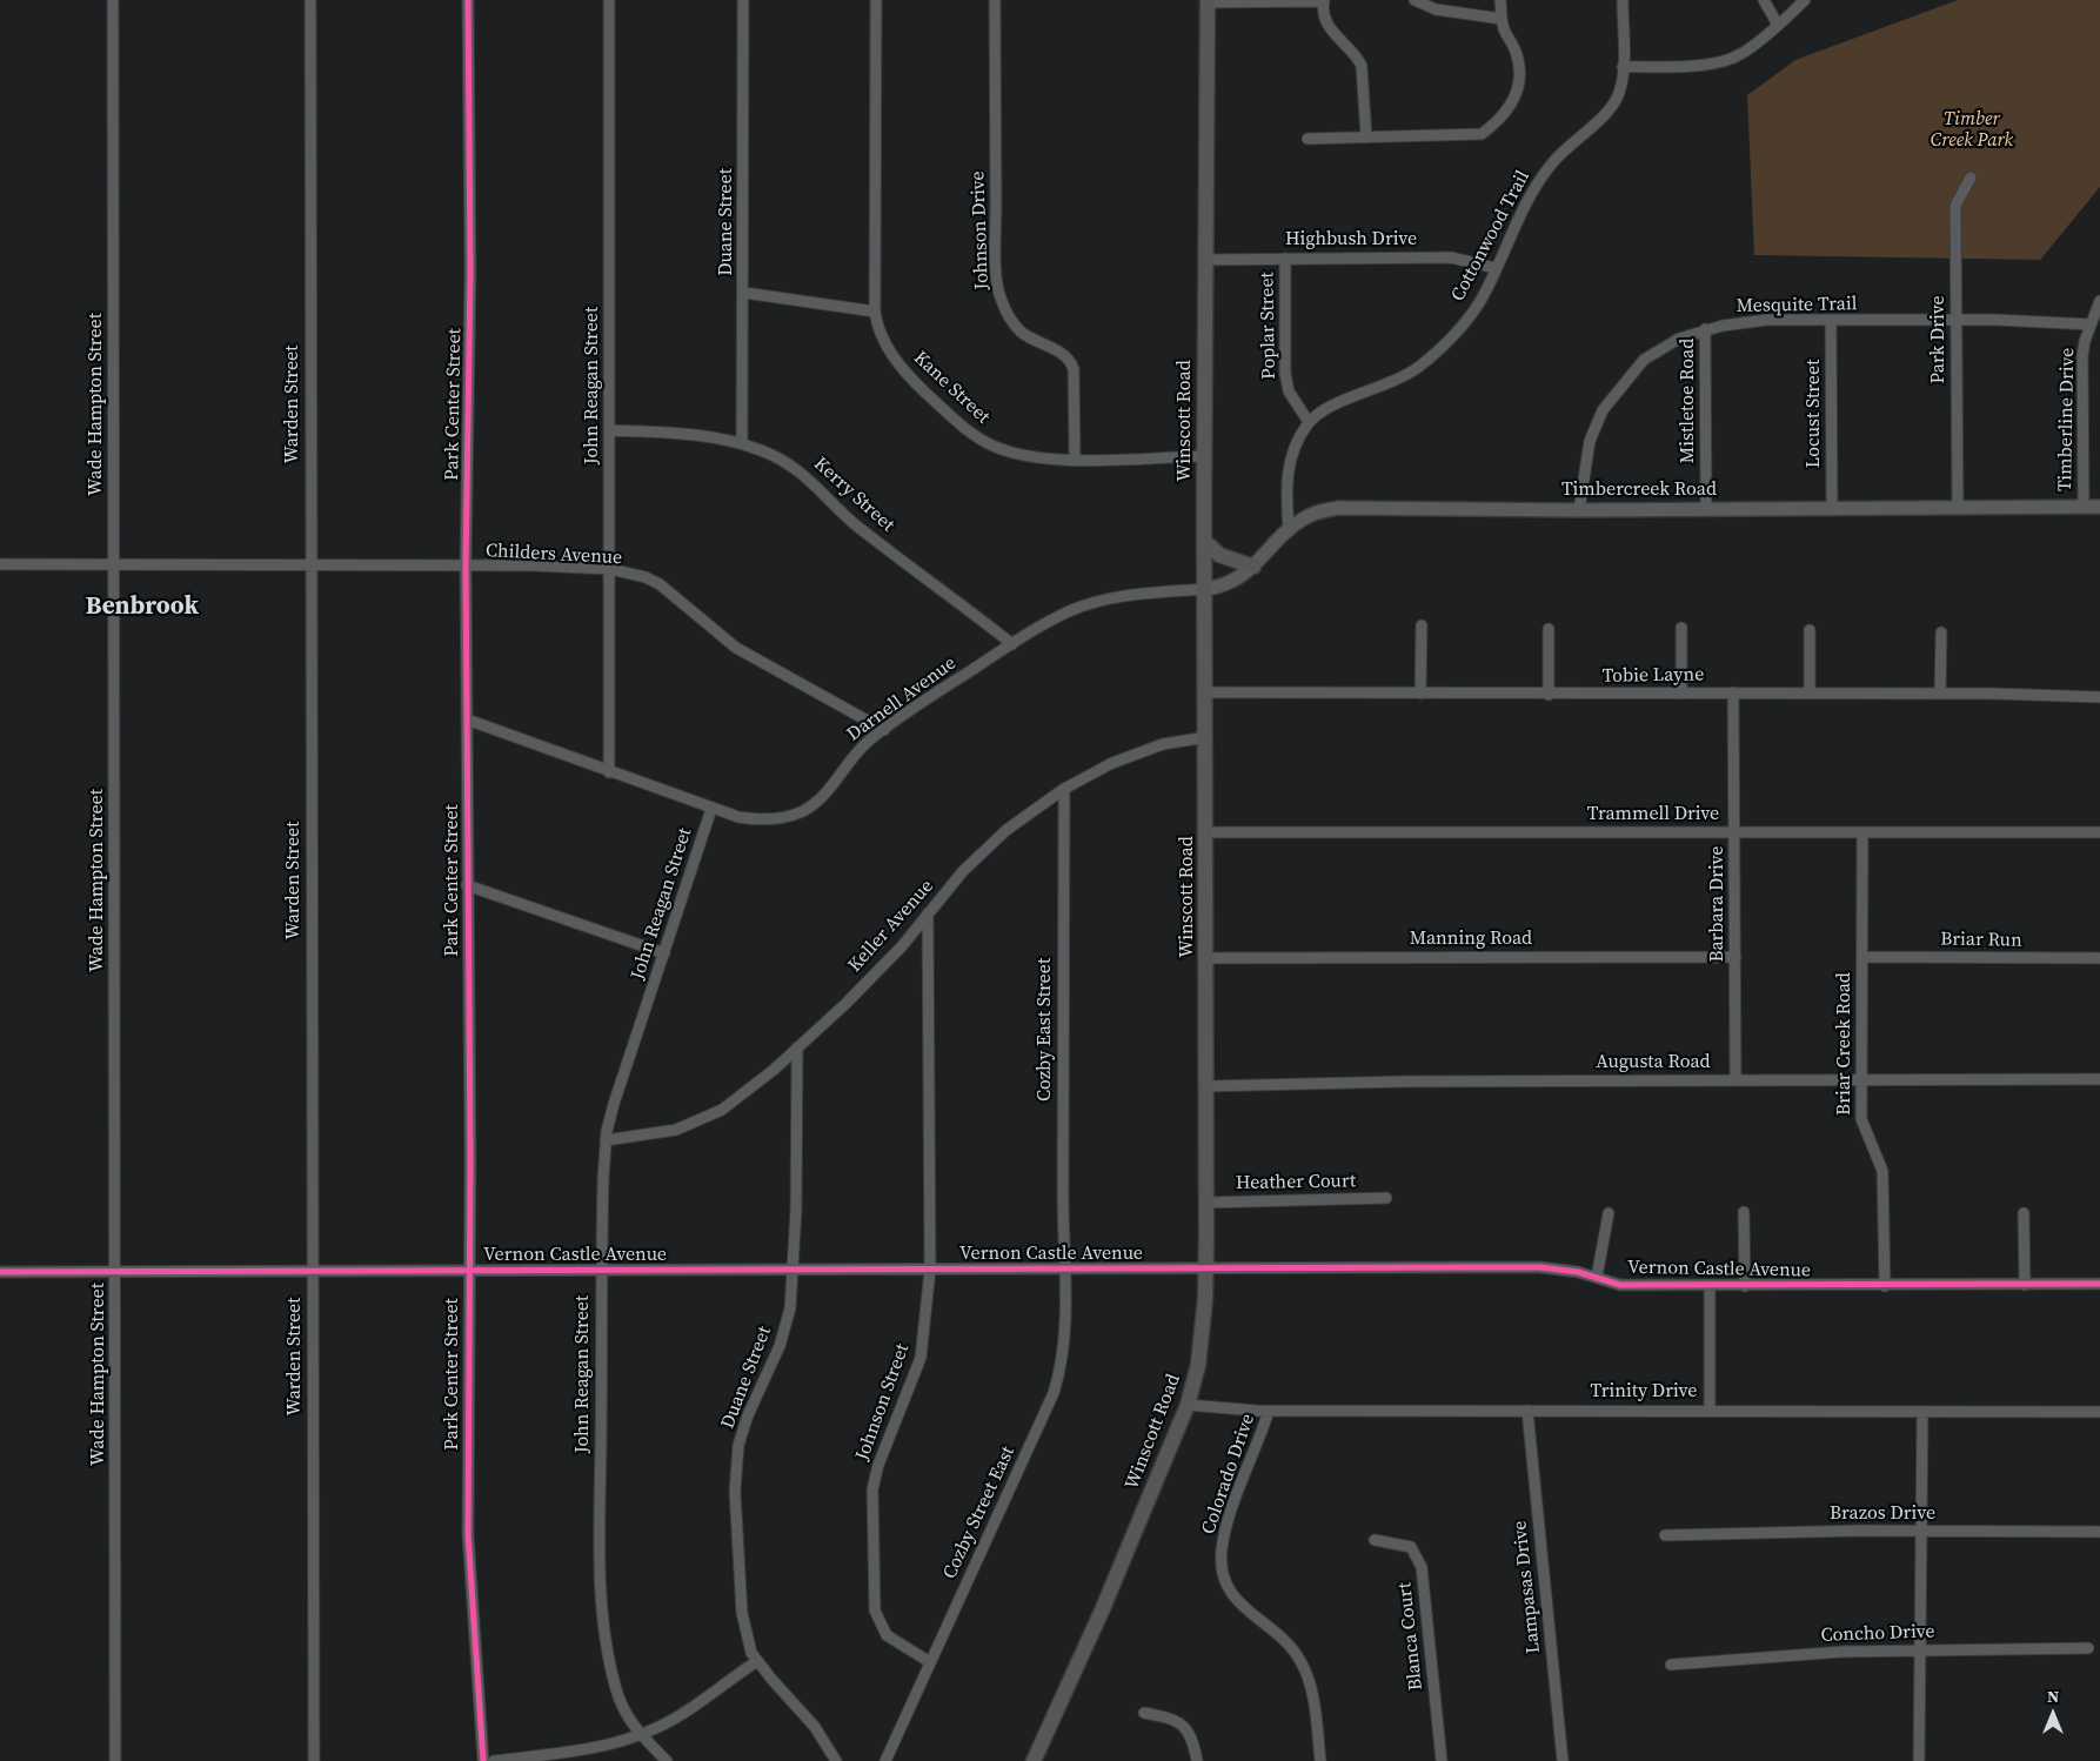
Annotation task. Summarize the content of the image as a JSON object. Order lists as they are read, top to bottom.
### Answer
{
  "streets": {
    "main road": ["Winscott Road"],
    "street": [
      "Duane Street",
      "Johnson Drive",
      "Cottonwood Trail",
      "Highbush Drive",
      "Mesquite Trail",
      "Poplar Street",
      "Park Drive",
      "John Reagan Street",
      "Kane Street",
      "Mistletoe Road",
      "Wade Hampton Street",
      "Warden Street",
      "Park Center Street",
      "Locust Street",
      "Timberline Drive",
      "Timbercreek Road",
      "Kerry Street",
      "Childers Avenue",
      "Tobie Layne",
      "Darnell Avenue",
      "Trammell Drive",
      "Barbara Drive",
      "Keller Avenue",
      "Manning Road",
      "Briar Run",
      "Cozby East Street",
      "Briar Creek Road",
      "Augusta Road",
      "Heather Court",
      "Vernon Castle Avenue",
      "Trinity Drive",
      "Johnson Street",
      "Colorado Drive",
      "Cozby Street East",
      "Brazos Drive",
      "Lampasas Drive",
      "Concho Drive",
      "Blanca Court"
    ]
  },
  "crossings": [
    ["Duane Street", "Kerry Street"],
    ["Duane Street", "Keller Avenue"],
    ["Duane Street", "Vernon Castle Avenue"],
    ["Johnson Drive", "Kane Street"],
    ["Cottonwood Trail", "Highbush Drive"],
    ["Cottonwood Trail", "Poplar Street"],
    ["Cottonwood Trail", "Timbercreek Road"],
    ["Highbush Drive", "Poplar Street"],
    ["Highbush Drive", "Winscott Road"],
    ["Mesquite Trail", "Park Drive"],
    ["Mesquite Trail", "Mistletoe Road"],
    ["Mesquite Trail", "Locust Street"],
    ["Mesquite Trail", "Timberline Drive"],
    ["Mesquite Trail", "Timbercreek Road"],
    ["Park Drive", "Timbercreek Road"],
    ["John Reagan Street", "Kerry Street"],
    ["John Reagan Street", "Childers Avenue"],
    ["John Reagan Street", "Darnell Avenue"],
    ["John Reagan Street", "Keller Avenue"],
    ["John Reagan Street", "Vernon Castle Avenue"],
    ["Kane Street", "Winscott Road"],
    ["Mistletoe Road", "Timbercreek Road"],
    ["Wade Hampton Street", "Childers Avenue"],
    ["Wade Hampton Street", "Vernon Castle Avenue"],
    ["Warden Street", "Childers Avenue"],
    ["Warden Street", "Vernon Castle Avenue"],
    ["Park Center Street", "Childers Avenue"],
    ["Park Center Street", "Darnell Avenue"],
    ["Park Center Street", "Vernon Castle Avenue"],
    ["Locust Street", "Timbercreek Road"],
    ["Timberline Drive", "Timbercreek Road"],
    ["Winscott Road", "Timbercreek Road"],
    ["Winscott Road", "Tobie Layne"],
    ["Winscott Road", "Darnell Avenue"],
    ["Winscott Road", "Trammell Drive"],
    ["Winscott Road", "Keller Avenue"],
    ["Winscott Road", "Manning Road"],
    ["Winscott Road", "Augusta Road"],
    ["Winscott Road", "Heather Court"],
    ["Winscott Road", "Vernon Castle Avenue"],
    ["Winscott Road", "Trinity Drive"],
    ["Timbercreek Road", "Darnell Avenue"],
    ["Kerry Street", "Darnell Avenue"],
    ["Childers Avenue", "Darnell Avenue"],
    ["Tobie Layne", "Barbara Drive"],
    ["Trammell Drive", "Barbara Drive"],
    ["Trammell Drive", "Briar Creek Road"],
    ["Barbara Drive", "Manning Road"],
    ["Barbara Drive", "Augusta Road"],
    ["Keller Avenue", "Cozby East Street"],
    ["Keller Avenue", "Johnson Street"],
    ["Briar Run", "Briar Creek Road"],
    ["Cozby East Street", "Vernon Castle Avenue"],
    ["Cozby East Street", "Cozby Street East"],
    ["Briar Creek Road", "Augusta Road"],
    ["Briar Creek Road", "Vernon Castle Avenue"],
    ["Vernon Castle Avenue", "Johnson Street"],
    ["Vernon Castle Avenue", "Cozby Street East"],
    ["Trinity Drive", "Colorado Drive"],
    ["Trinity Drive", "Lampasas Drive"],
    ["Johnson Street", "Cozby Street East"]
  ],
  "districts": ["Benbrook"],
  "parks": ["Timber Creek Park"],
  "north": "top"
}
